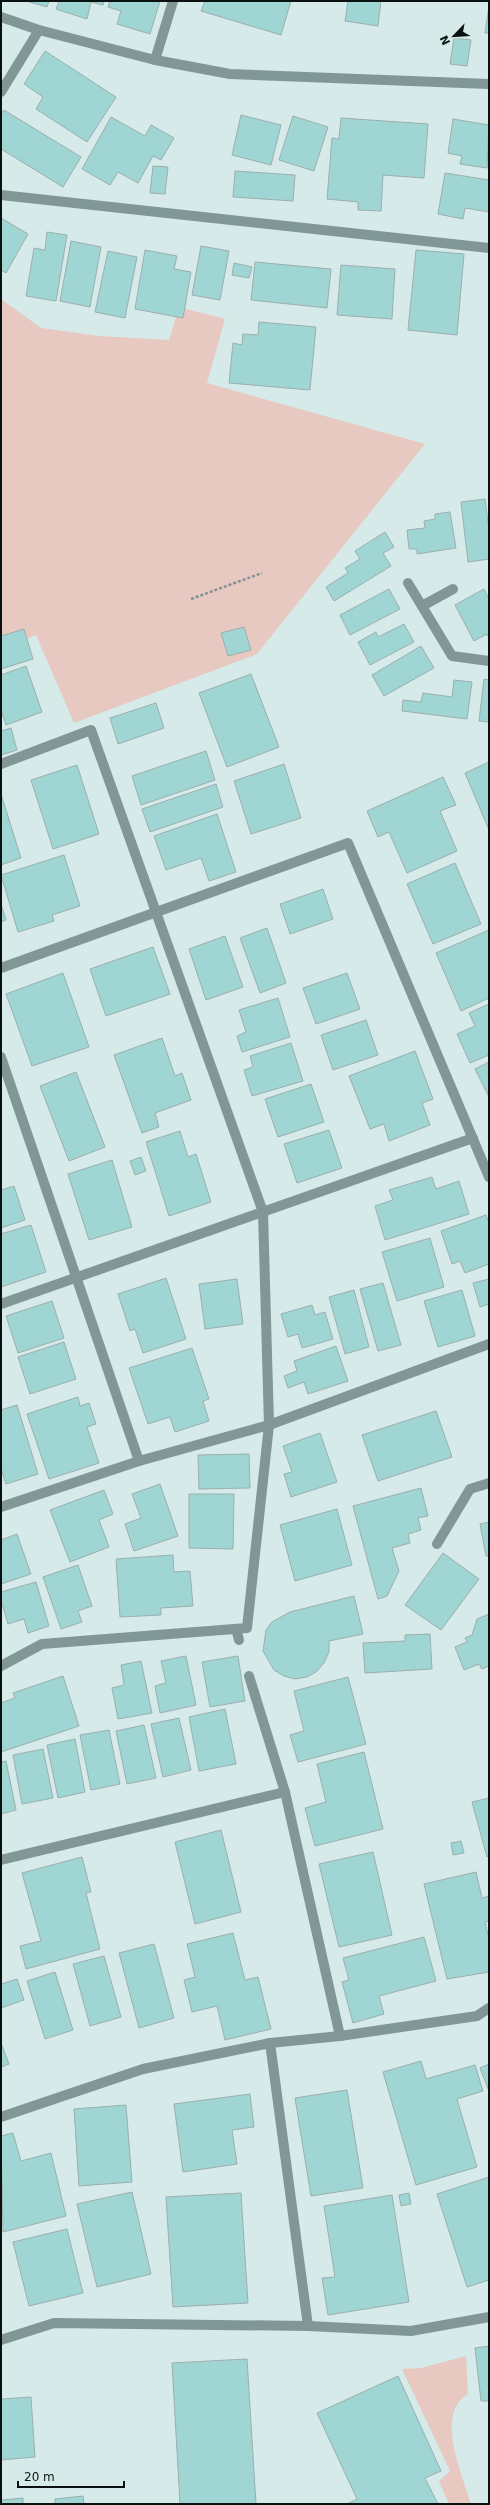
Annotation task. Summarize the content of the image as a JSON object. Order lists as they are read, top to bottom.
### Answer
{
  "scale_bar": "20 m",
  "north": "bottom left"
}
